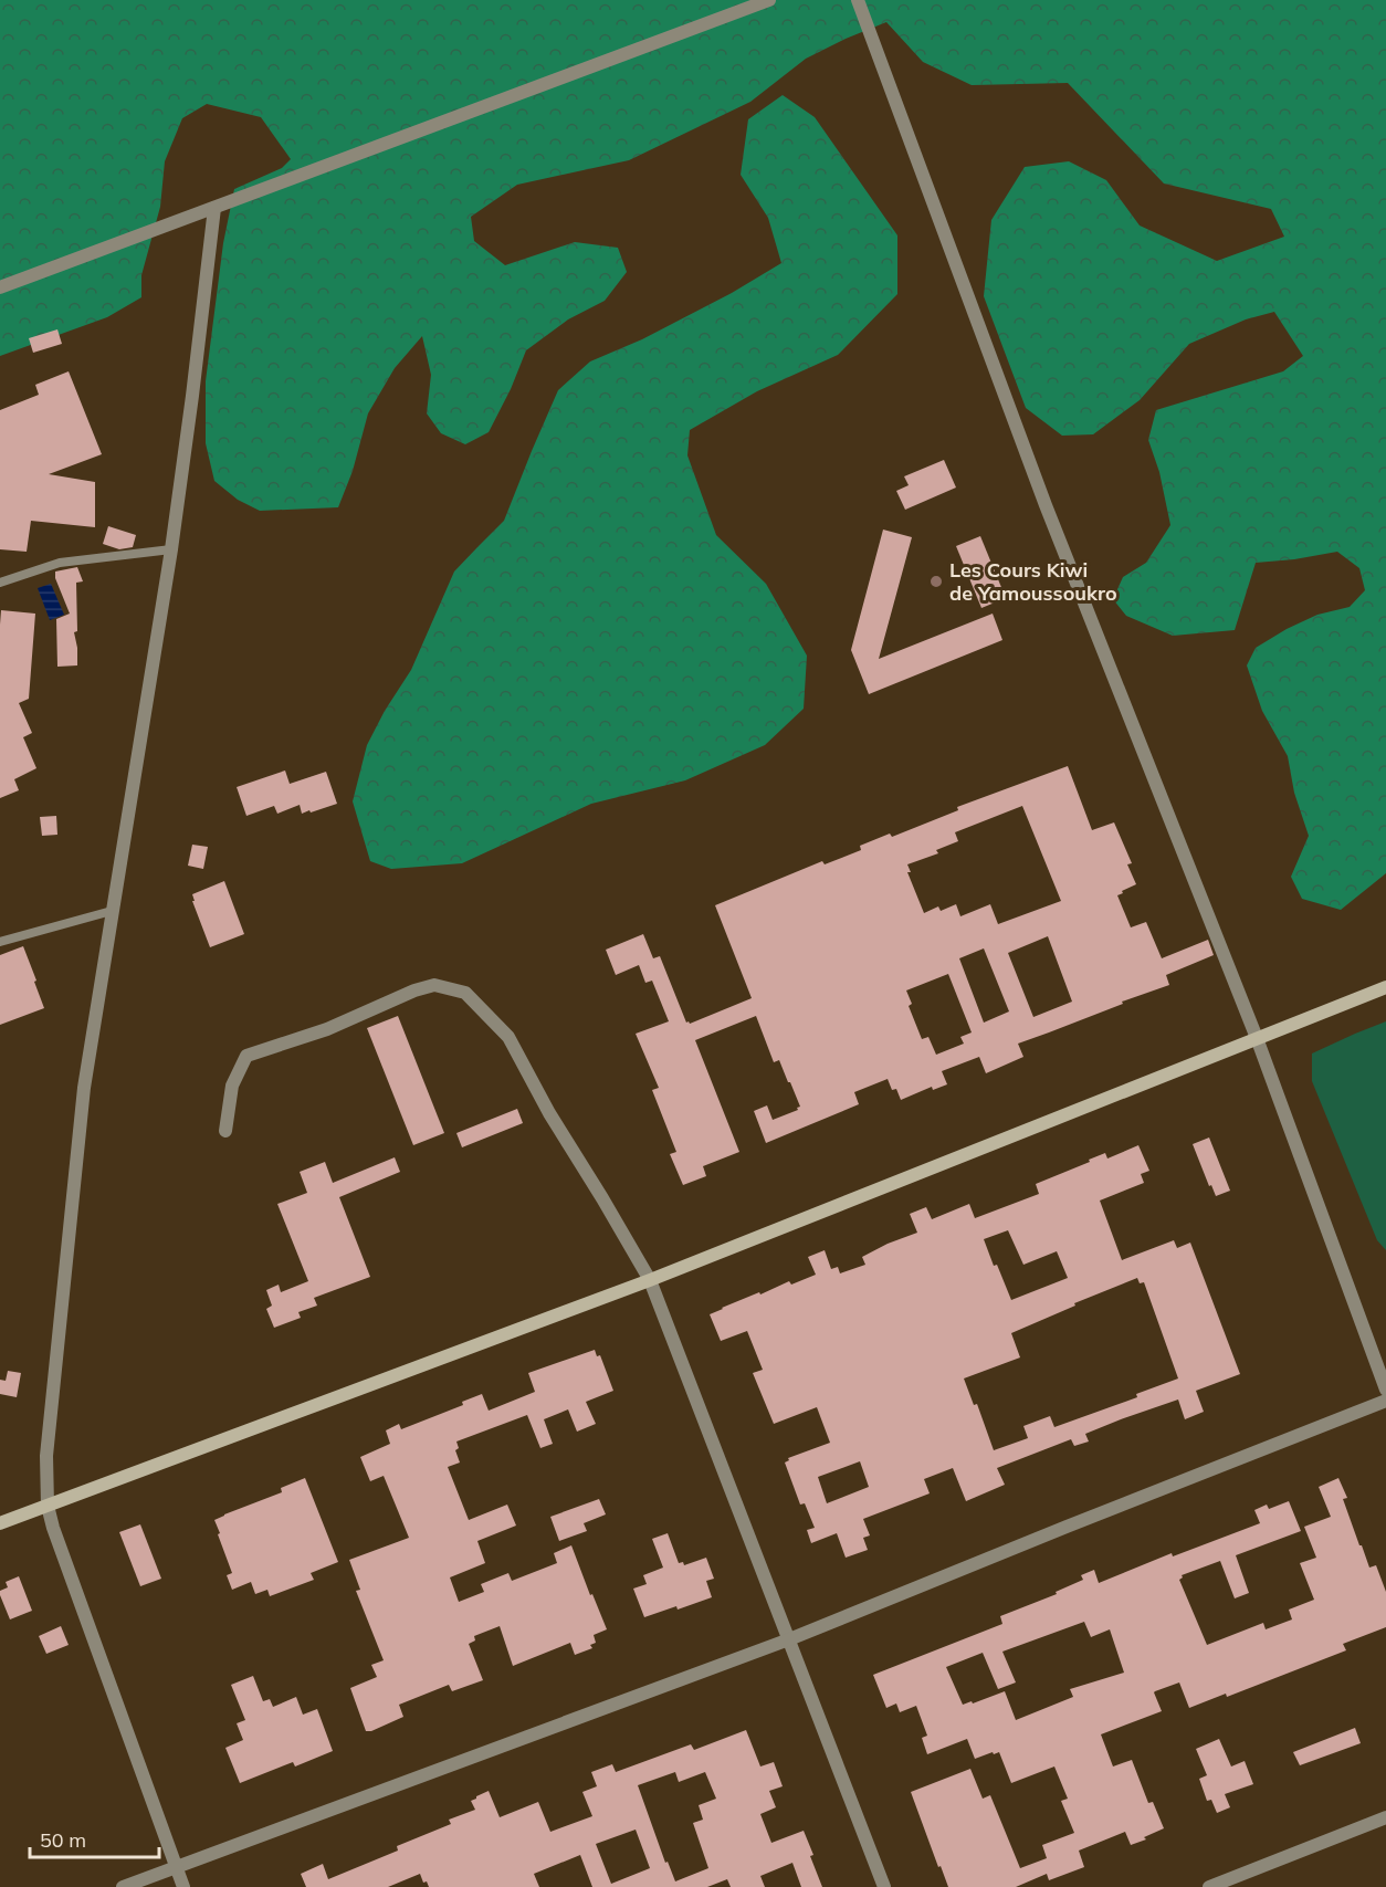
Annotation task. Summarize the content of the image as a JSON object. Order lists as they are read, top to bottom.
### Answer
{
  "places": ["Les Cours Kiwi de Yamoussoukro"],
  "scale_bar": "50 m"
}
